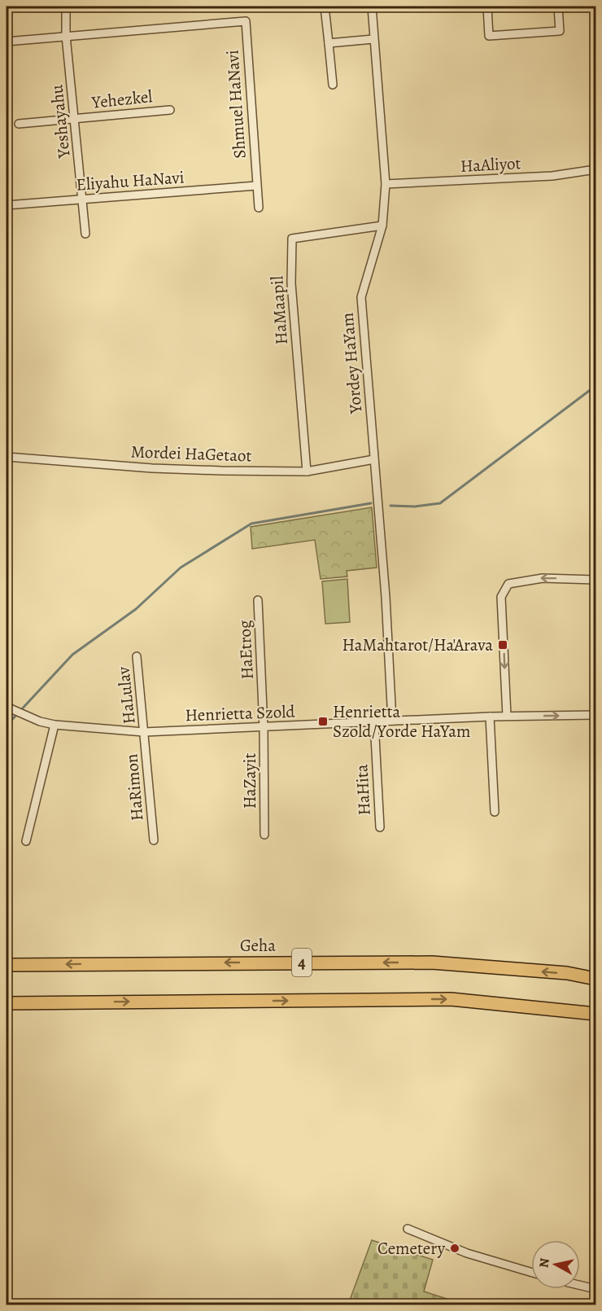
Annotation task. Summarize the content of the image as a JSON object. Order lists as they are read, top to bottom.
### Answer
{
  "streets": {
    "highway": ["Geha", "4"],
    "street": [
      "Yehezkel",
      "Shmuel HaNavi",
      "Yeshayahu",
      "HaAliyot",
      "Eliyahu HaNavi",
      "HaMaapil",
      "Yordey HaYam",
      "Mordei HaGetaot",
      "HaEtrog",
      "HaLulav",
      "Henrietta Szold",
      "HaZayit",
      "HaRimon",
      "HaHita"
    ]
  },
  "crossings": [
    ["Yehezkel", "Yeshayahu"],
    ["Shmuel HaNavi", "Yeshayahu"],
    ["Shmuel HaNavi", "Eliyahu HaNavi"],
    ["Yeshayahu", "Eliyahu HaNavi"],
    ["HaAliyot", "Yordey HaYam"],
    ["HaMaapil", "Yordey HaYam"],
    ["HaMaapil", "Mordei HaGetaot"],
    ["Yordey HaYam", "Mordei HaGetaot"],
    ["Yordey HaYam", "Henrietta Szold"],
    ["HaEtrog", "Henrietta Szold"],
    ["HaEtrog", "HaZayit"],
    ["HaLulav", "Henrietta Szold"],
    ["HaLulav", "HaRimon"],
    ["Henrietta Szold", "HaZayit"],
    ["Henrietta Szold", "HaRimon"],
    ["Henrietta Szold", "HaHita"]
  ],
  "places": {
    "transit": ["HaMahtarot/Ha'Arava", "Henrietta Szold/Yorde HaYam"],
    "other": ["Cemetery"]
  },
  "north": "left"
}
